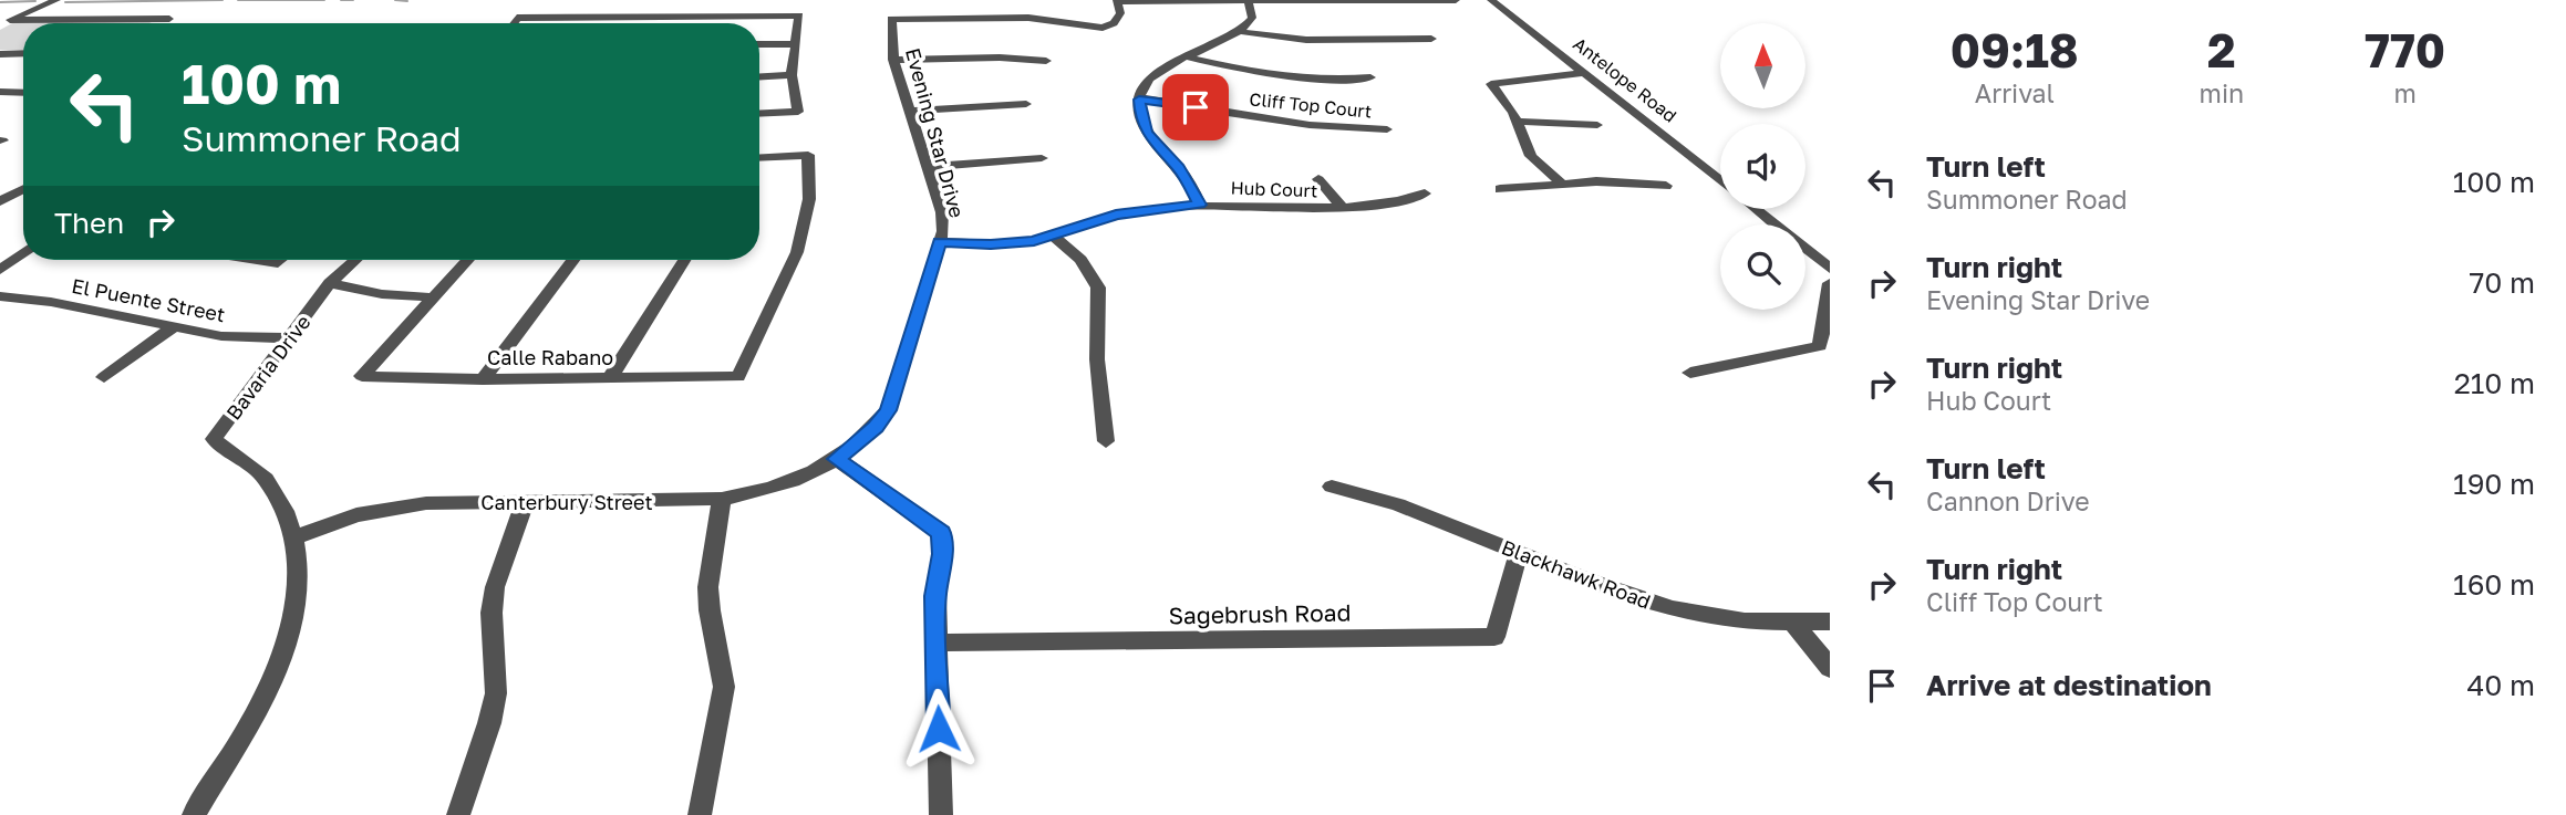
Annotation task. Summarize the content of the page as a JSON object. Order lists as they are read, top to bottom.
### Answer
{
  "streets": {
    "street": [
      "Antelope Road",
      "Cliff Top Court",
      "Evening Star Drive",
      "Hub Court",
      "El Puente Street",
      "Calle Rabano",
      "Bavaria Drive",
      "Canterbury Street",
      "Blackhawk Road",
      "Sagebrush Road"
    ]
  },
  "crossings": [
    ["Evening Star Drive", "Hub Court"],
    ["Evening Star Drive", "Canterbury Street"],
    ["El Puente Street", "Bavaria Drive"],
    ["Bavaria Drive", "Canterbury Street"],
    ["Blackhawk Road", "Sagebrush Road"]
  ],
  "north": "top",
  "page": {
    "eta": [
      "09:18",
      "Arrival",
      "2",
      "min",
      "770",
      "m"
    ],
    "turn": ["100 m", "Summoner Road"],
    "list": [
      {
        "name": "Turn left",
        "note": "Summoner Road",
        "value": "100 m"
      },
      {
        "name": "Turn right",
        "note": "Evening Star Drive",
        "value": "70 m"
      },
      {
        "name": "Turn right",
        "note": "Hub Court",
        "value": "210 m"
      },
      {
        "name": "Turn left",
        "note": "Cannon Drive",
        "value": "190 m"
      },
      {
        "name": "Turn right",
        "note": "Cliff Top Court",
        "value": "160 m"
      },
      {
        "name": "Arrive at destination",
        "value": "40 m"
      }
    ],
    "then": "Then"
  }
}
